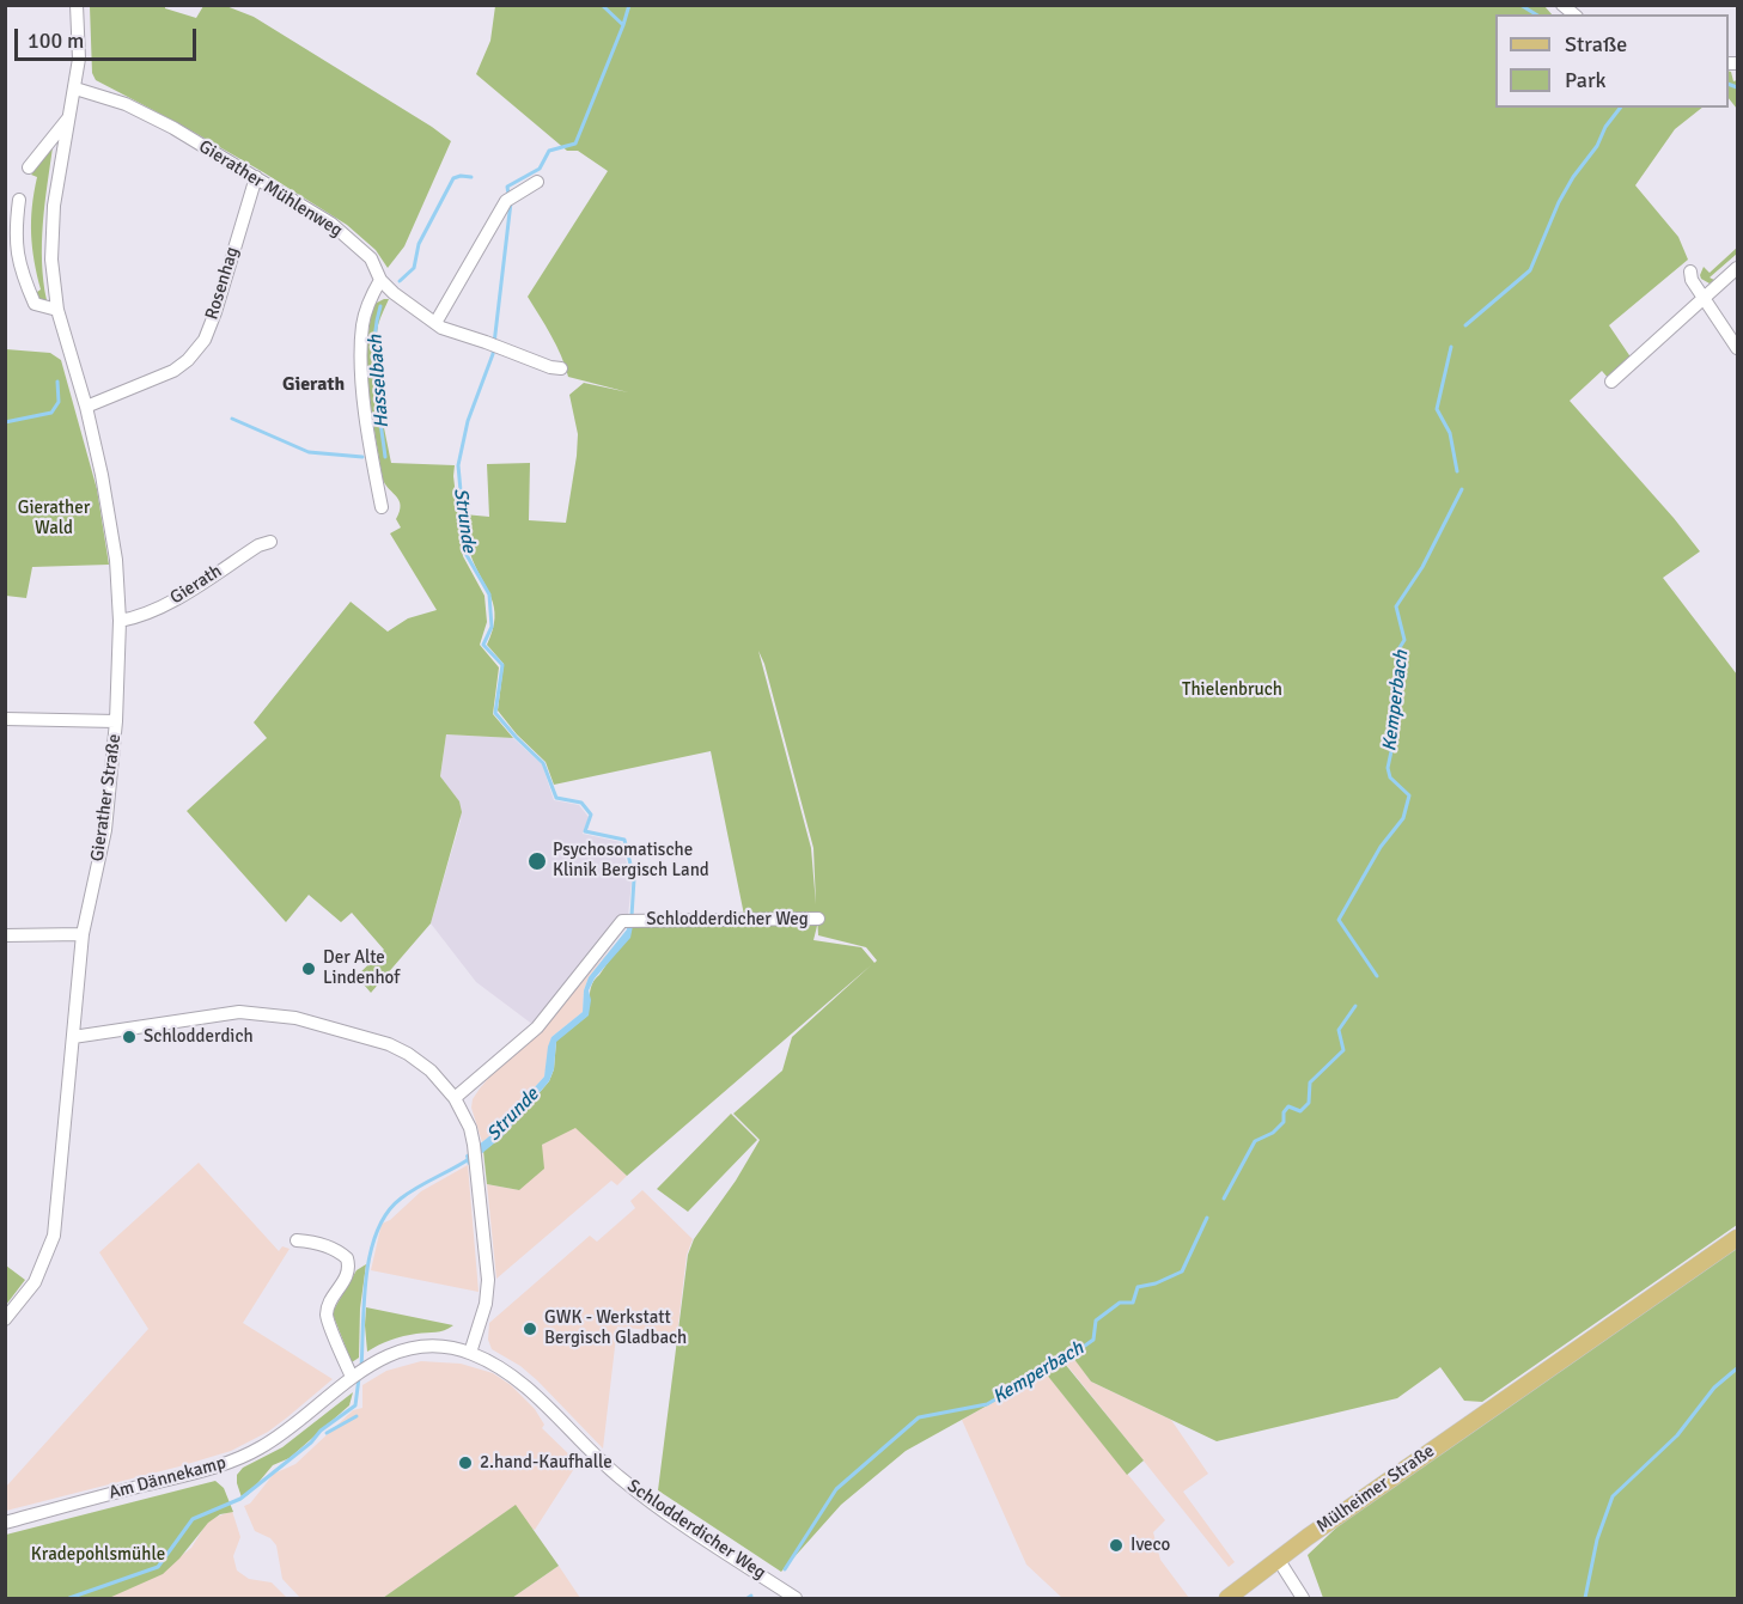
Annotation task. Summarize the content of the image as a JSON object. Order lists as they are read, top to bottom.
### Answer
{
  "streets": {
    "main road": ["Mülheimer Straße"],
    "street": [
      "Gierather Mühlenweg",
      "Rosenhag",
      "Gierath",
      "Gierather Straße",
      "Schlodderdicher Weg",
      "Am Dännekamp"
    ]
  },
  "crossings": [
    ["Gierather Mühlenweg", "Rosenhag"],
    ["Gierather Mühlenweg", "Gierather Straße"],
    ["Rosenhag", "Gierather Straße"],
    ["Gierath", "Gierather Straße"],
    ["Schlodderdicher Weg", "Am Dännekamp"]
  ],
  "districts": ["Gierath"],
  "water": ["Hasselbach", "Strunde", "Kemperbach"],
  "parks": ["Gierather Wald", "Thielenbruch", "Kradepohlsmühle"],
  "places": [
    "Psychosomatische Klinik Bergisch Land",
    "Der Alte Lindenhof",
    "Schlodderdich",
    "GWK - Werkstatt Bergisch Gladbach",
    "2.hand-Kaufhalle",
    "Iveco"
  ],
  "legend": ["Straße", "Park"],
  "scale_bar": "100 m"
}
